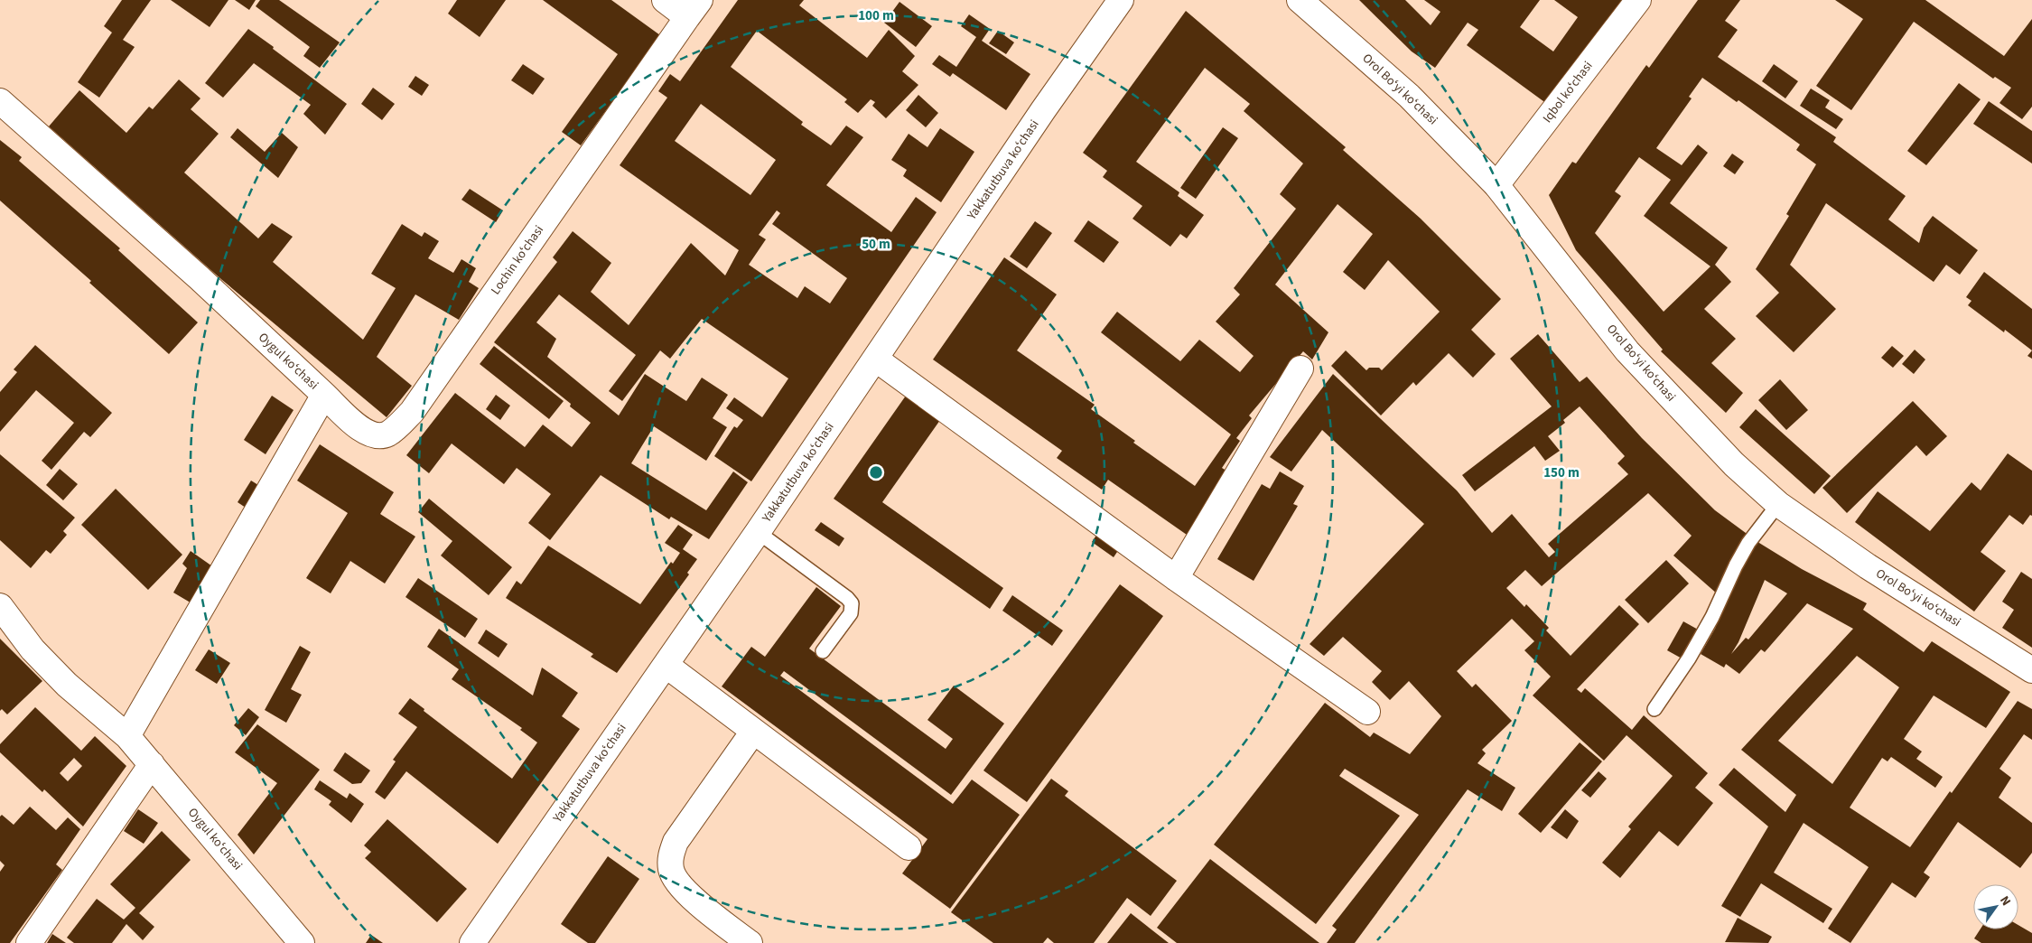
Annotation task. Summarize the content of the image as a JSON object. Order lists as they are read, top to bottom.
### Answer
{
  "streets": {
    "street": [
      "Orol Boʻyi koʻchasi",
      "Iqbol koʻchasi",
      "Yakkatutbuva koʻchasi",
      "Lochin koʻchasi",
      "Oygul koʻchasi"
    ]
  },
  "crossings": [
    ["Orol Boʻyi koʻchasi", "Iqbol koʻchasi"],
    ["Lochin koʻchasi", "Oygul koʻchasi"]
  ],
  "north": "top right",
  "rings": ["100 m", "50 m", "150 m"]
}
